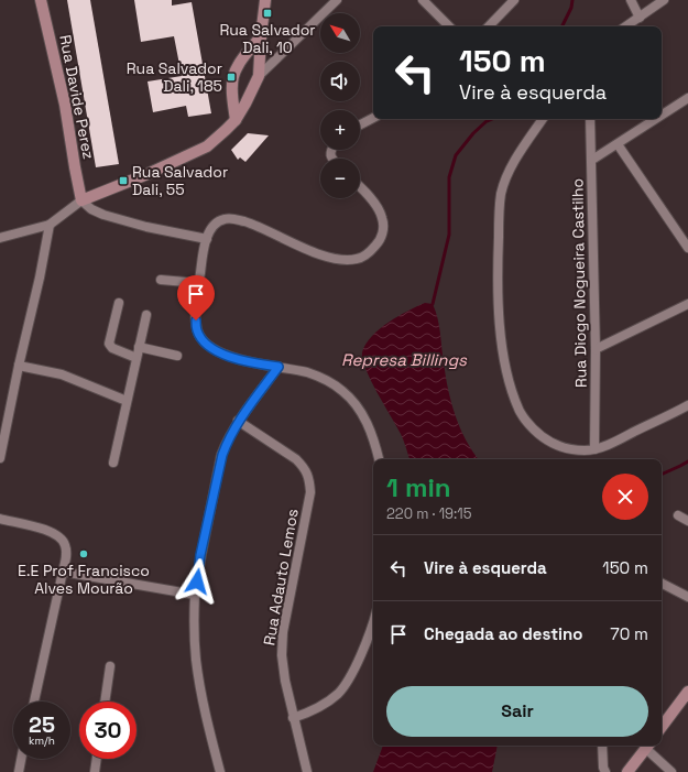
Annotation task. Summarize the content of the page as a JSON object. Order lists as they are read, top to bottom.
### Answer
{
  "streets": {
    "street": ["Rua Davide Perez", "Rua Diogo Nogueira Castilho", "Rua Adauto Lemos"]
  },
  "water": ["Represa Billings"],
  "places": {
    "transit": ["Rua Salvador Dali, 10", "Rua Salvador Dali, 185", "Rua Salvador Dali, 55"],
    "other": ["E.E Prof Francisco Alves Mourão"]
  },
  "north": "top left",
  "page": {
    "map_buttons": ["+", "−"],
    "turn": ["150 m", "Vire à esquerda"],
    "heading": ["1 min", "220 m · 19:15"],
    "list": [
      {
        "name": "Vire à esquerda",
        "value": "150 m"
      },
      {
        "name": "Chegada ao destino",
        "value": "70 m"
      }
    ],
    "buttons": "Sair",
    "speed": "25 km/h",
    "limit": "30"
  }
}
